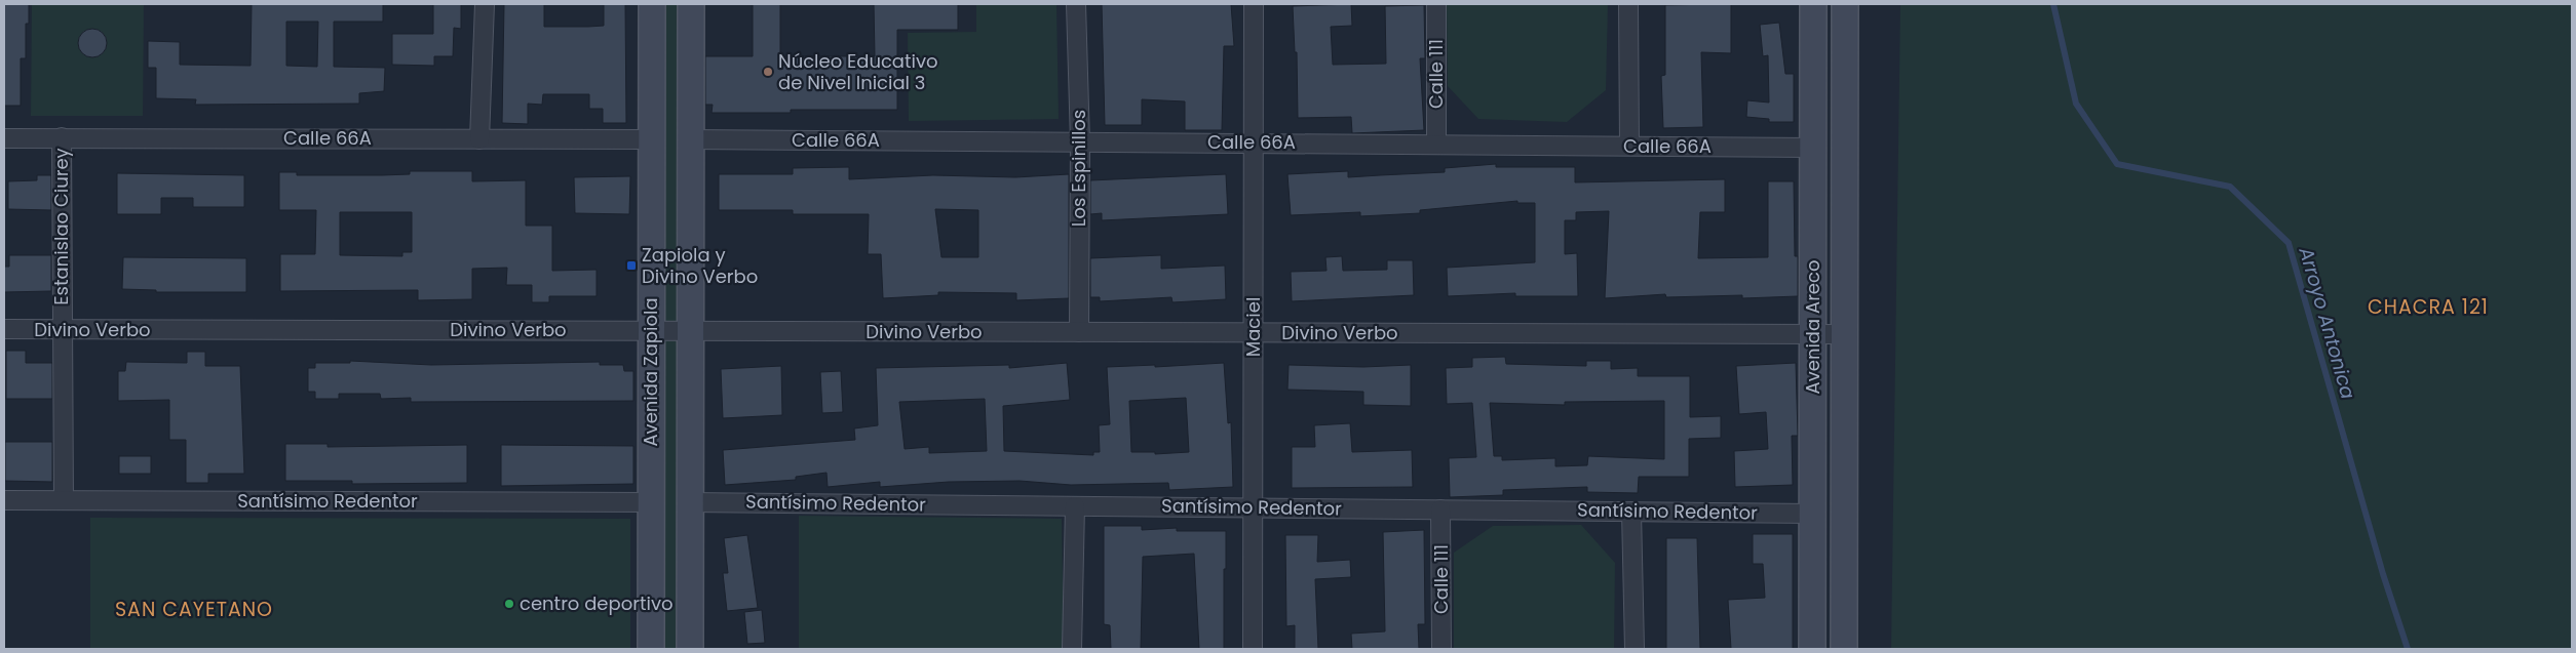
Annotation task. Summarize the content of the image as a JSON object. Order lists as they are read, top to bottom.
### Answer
{
  "streets": {
    "main road": ["Avenida Areco", "Avenida Zapiola"],
    "street": [
      "Calle 111",
      "Calle 66A",
      "Los Espinillos",
      "Estanislao Ciurey",
      "Maciel",
      "Divino Verbo",
      "Santísimo Redentor"
    ]
  },
  "crossings": [
    ["Calle 111", "Calle 66A"],
    ["Calle 111", "Santísimo Redentor"],
    ["Calle 66A", "Los Espinillos"],
    ["Calle 66A", "Estanislao Ciurey"],
    ["Calle 66A", "Maciel"],
    ["Calle 66A", "Avenida Areco"],
    ["Calle 66A", "Avenida Zapiola"],
    ["Los Espinillos", "Divino Verbo"],
    ["Estanislao Ciurey", "Divino Verbo"],
    ["Estanislao Ciurey", "Santísimo Redentor"],
    ["Maciel", "Divino Verbo"],
    ["Maciel", "Santísimo Redentor"],
    ["Avenida Areco", "Divino Verbo"],
    ["Avenida Areco", "Santísimo Redentor"],
    ["Divino Verbo", "Avenida Zapiola"],
    ["Avenida Zapiola", "Santísimo Redentor"]
  ],
  "districts": ["CHACRA 121", "SAN CAYETANO"],
  "water": ["Arroyo Antonica"],
  "places": {
    "other": ["Núcleo Educativo de Nivel Inicial 3", "centro deportivo"],
    "transit": ["Zapiola y Divino Verbo"]
  }
}
